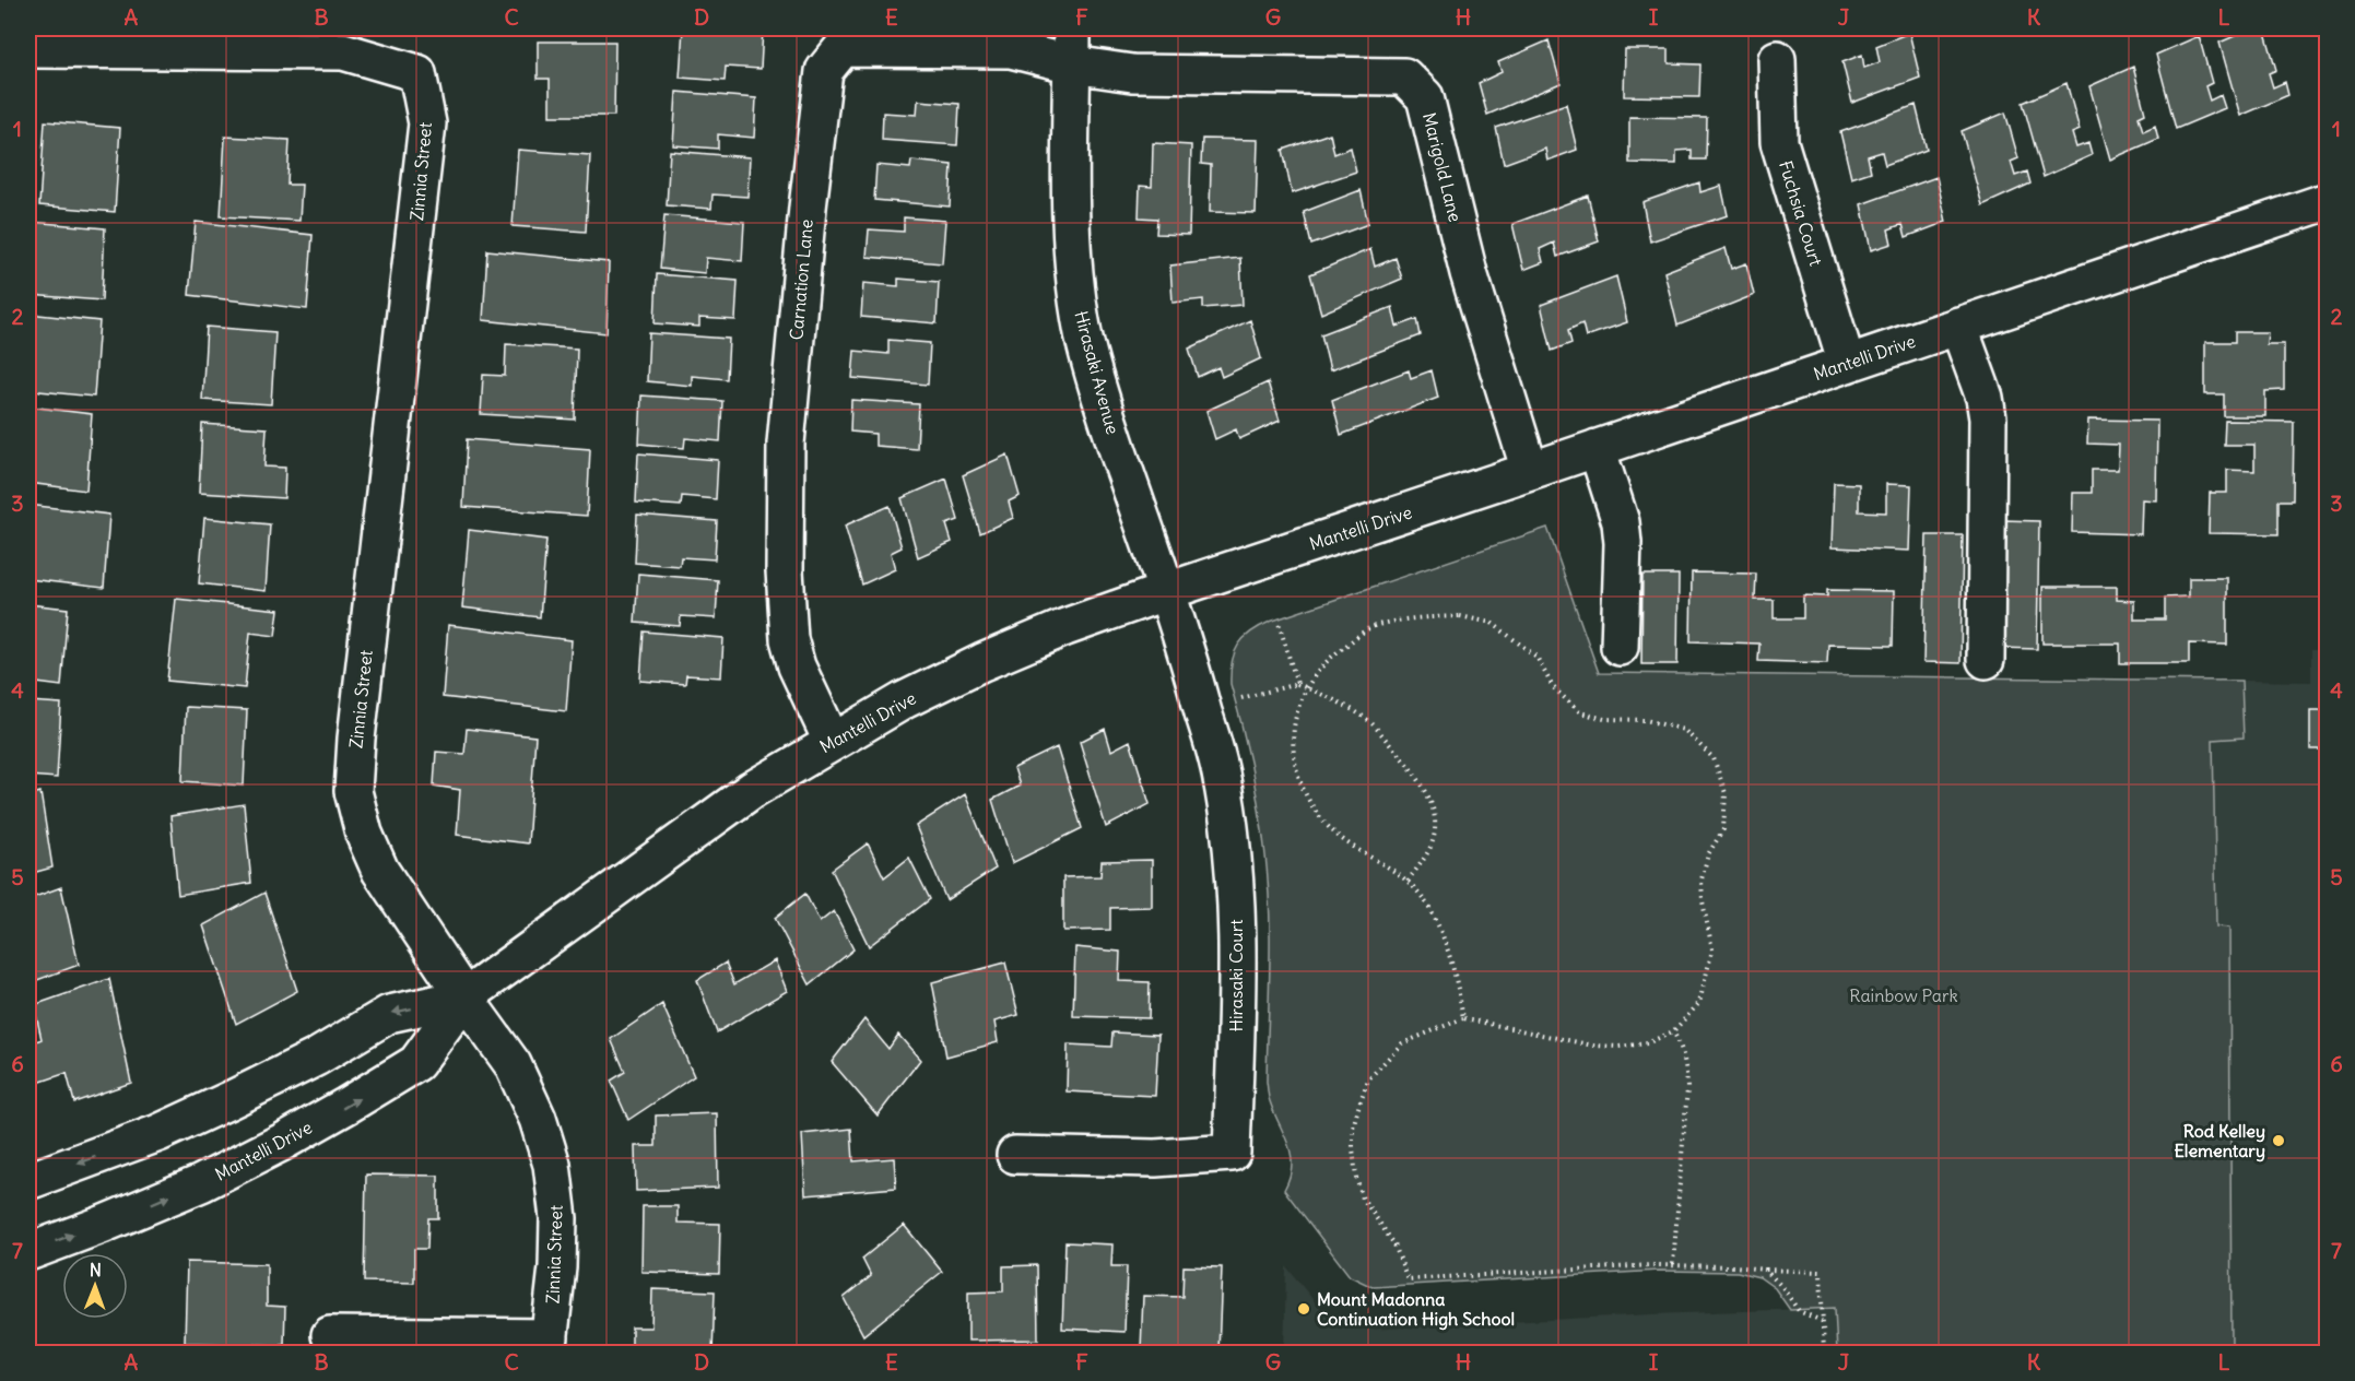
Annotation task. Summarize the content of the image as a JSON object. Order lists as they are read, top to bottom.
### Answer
{
  "streets": {
    "street": [
      "Marigold Lane",
      "Zinnia Street",
      "Fuchsia Court",
      "Carnation Lane",
      "Mantelli Drive",
      "Hirasaki Avenue",
      "Hirasaki Court"
    ]
  },
  "crossings": [
    ["Marigold Lane", "Carnation Lane"],
    ["Marigold Lane", "Mantelli Drive"],
    ["Marigold Lane", "Hirasaki Avenue"],
    ["Zinnia Street", "Mantelli Drive"],
    ["Fuchsia Court", "Mantelli Drive"],
    ["Carnation Lane", "Mantelli Drive"],
    ["Carnation Lane", "Hirasaki Avenue"],
    ["Mantelli Drive", "Hirasaki Avenue"],
    ["Mantelli Drive", "Hirasaki Court"],
    ["Hirasaki Avenue", "Hirasaki Court"]
  ],
  "parks": ["Rainbow Park"],
  "places": ["Rod Kelley Elementary", "Mount Madonna Continuation High School"],
  "north": "top",
  "grid": {
    "columns": [
      "A",
      "B",
      "C",
      "D",
      "E",
      "F",
      "G",
      "H",
      "I",
      "J",
      "K",
      "L"
    ],
    "rows": [
      "1",
      "2",
      "3",
      "4",
      "5",
      "6",
      "7"
    ]
  }
}
